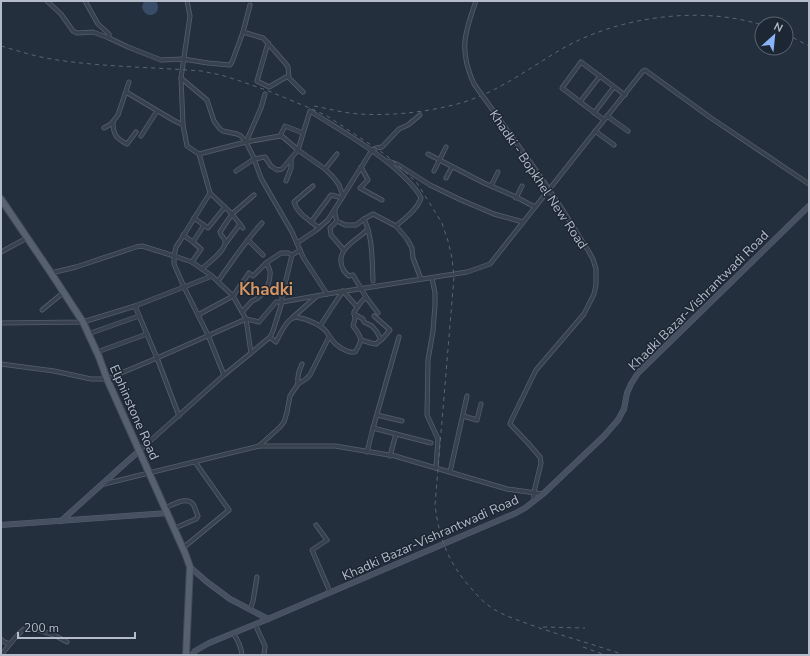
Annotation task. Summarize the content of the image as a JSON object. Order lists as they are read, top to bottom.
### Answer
{
  "streets": {
    "main road": ["Elphinstone Road"],
    "street": ["Khadki - Bopkhel New Road", "Khadki Bazar-Vishrantwadi Road"]
  },
  "districts": ["Khadki"],
  "scale_bar": "200 m",
  "north": "top right"
}
